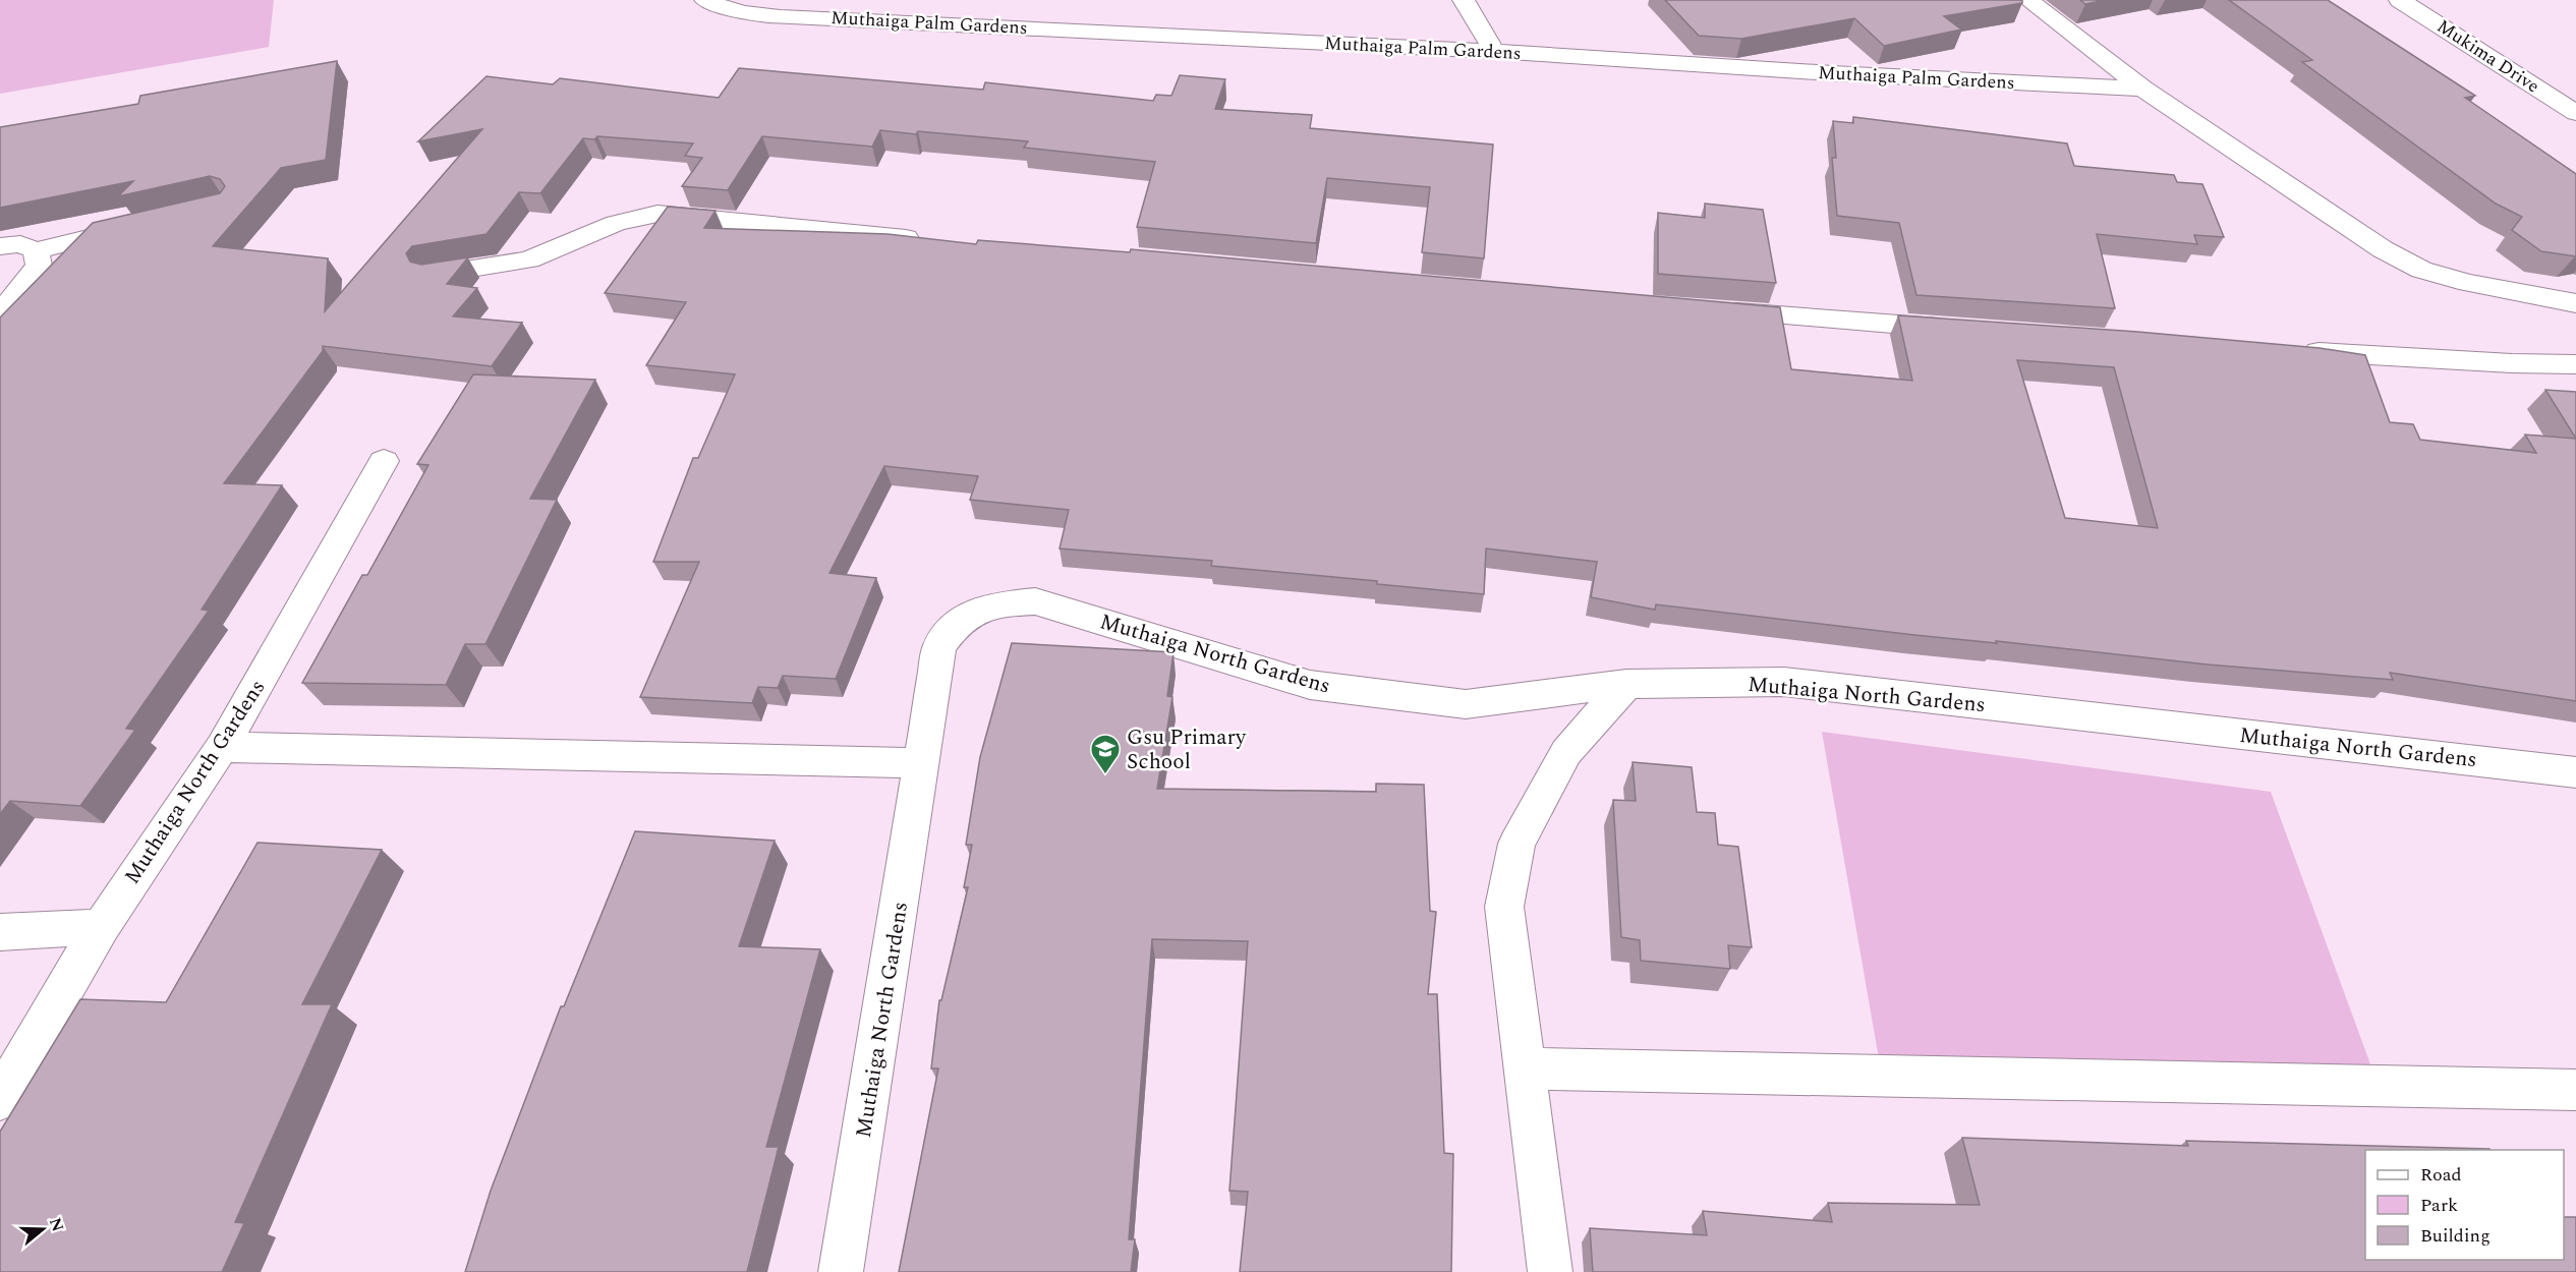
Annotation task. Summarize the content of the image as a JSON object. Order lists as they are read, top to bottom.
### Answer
{
  "streets": {
    "street": ["Muthaiga Palm Gardens", "Mukima Drive", "Muthaiga North Gardens"]
  },
  "places": {
    "school or university": ["Gsu Primary School"]
  },
  "legend": ["Road", "Park", "Building"],
  "north": "right"
}
